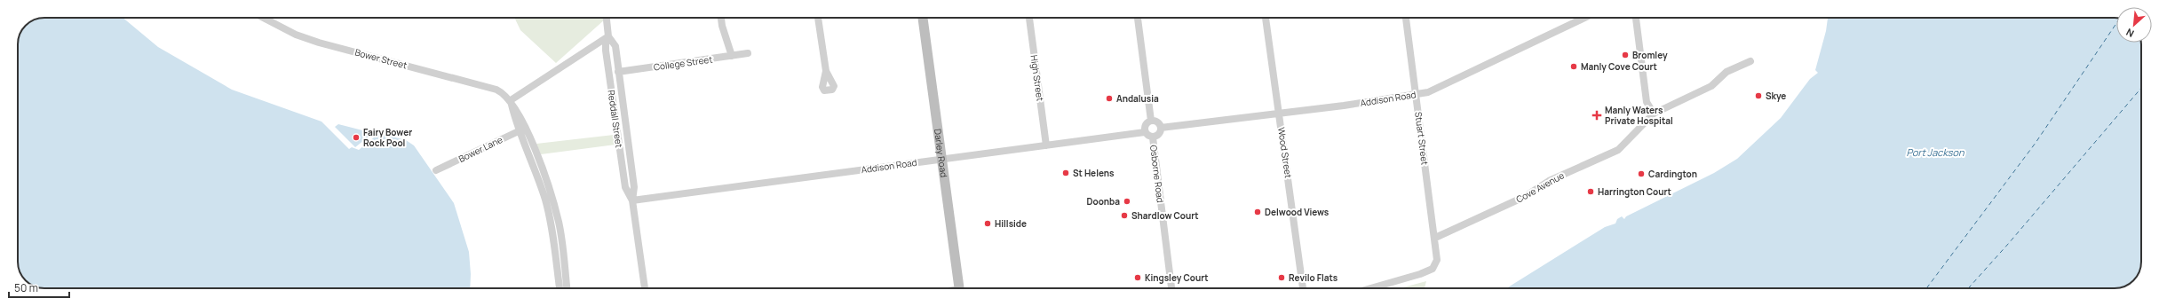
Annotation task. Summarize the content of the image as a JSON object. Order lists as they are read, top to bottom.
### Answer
{
  "streets": {
    "street": [
      "Bower Street",
      "College Street",
      "High Street",
      "Addison Road",
      "Reddall Street",
      "Stuart Street",
      "Bower Lane",
      "Wood Street",
      "Darley Road",
      "Osborne Road",
      "Cove Avenue"
    ]
  },
  "crossings": [
    ["College Street", "Reddall Street"],
    ["High Street", "Addison Road"],
    ["Addison Road", "Reddall Street"],
    ["Addison Road", "Stuart Street"],
    ["Addison Road", "Wood Street"],
    ["Addison Road", "Darley Road"],
    ["Addison Road", "Osborne Road"],
    ["Stuart Street", "Cove Avenue"]
  ],
  "water": ["Port Jackson"],
  "places": {
    "other": [
      "Bromley",
      "Manly Cove Court",
      "Skye",
      "Andalusia",
      "Fairy Bower Rock Pool",
      "St Helens",
      "Cardington",
      "Harrington Court",
      "Doonba",
      "Delwood Views",
      "Shardlow Court",
      "Hillside",
      "Kingsley Court",
      "Revilo Flats"
    ],
    "health": ["Manly Waters Private Hospital"]
  },
  "scale_bar": "50 m",
  "north": "bottom left"
}
